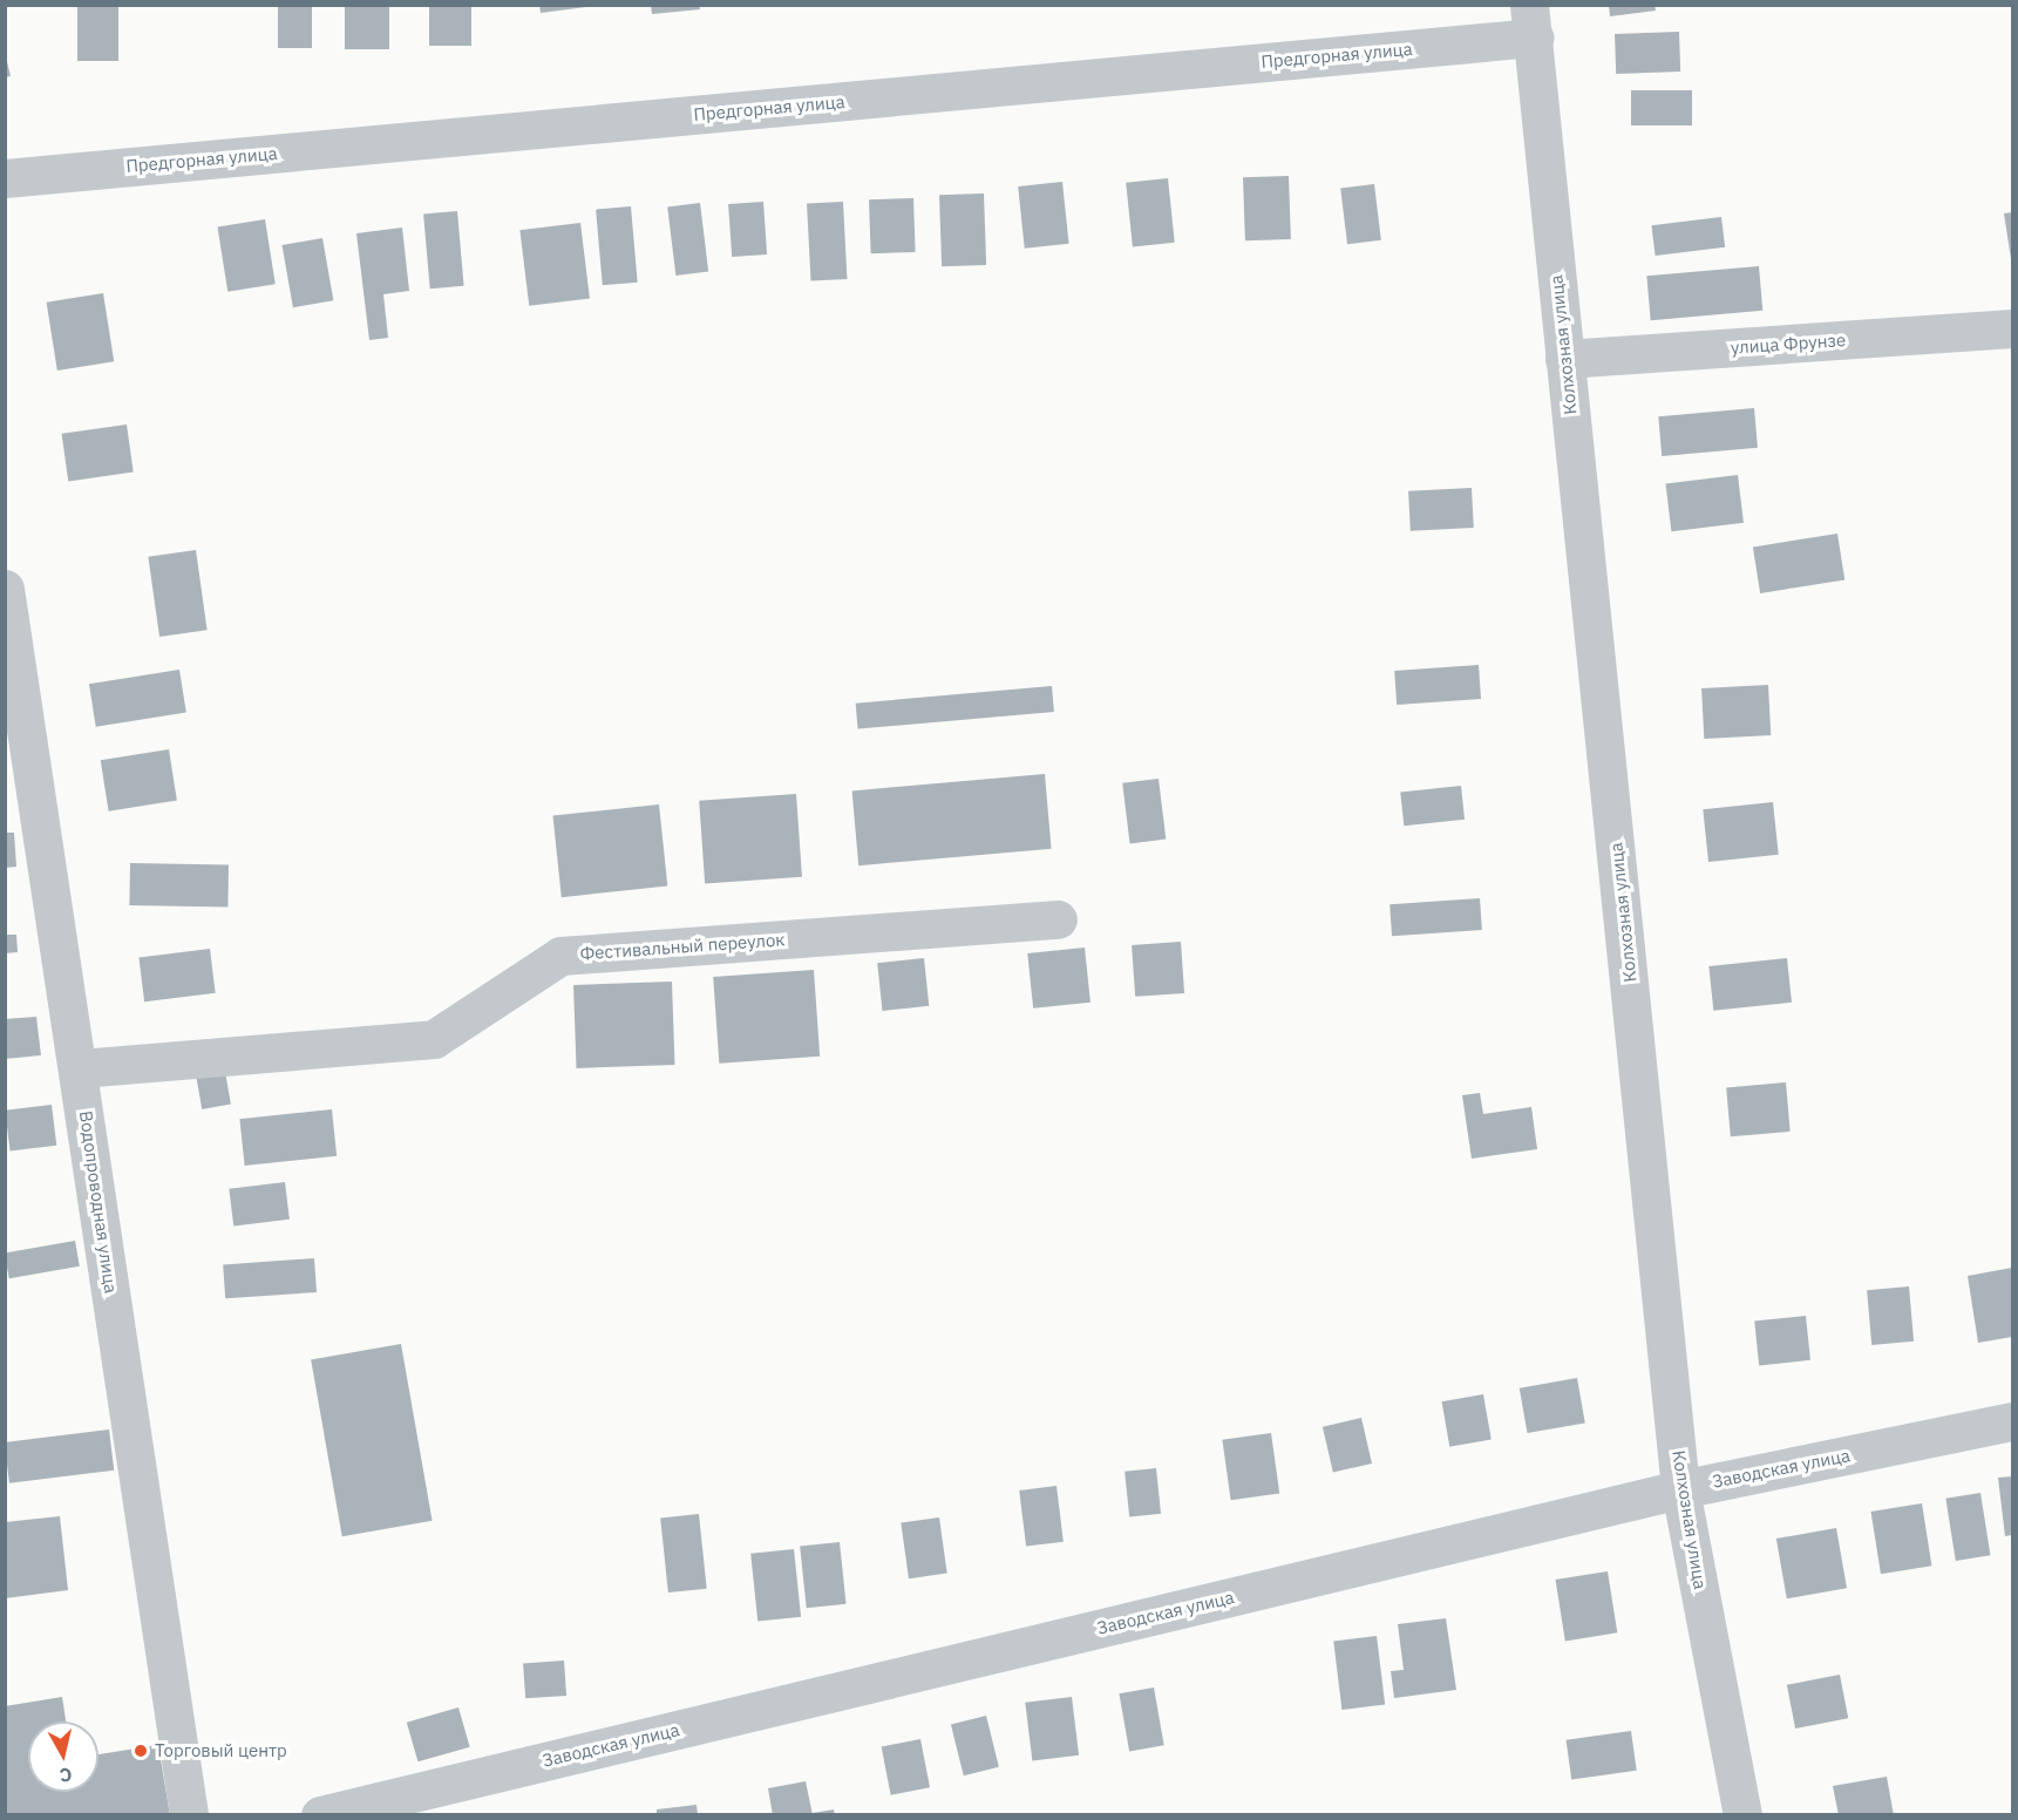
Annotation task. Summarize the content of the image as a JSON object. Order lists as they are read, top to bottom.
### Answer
{
  "streets": {
    "street": [
      "Предгорная улица",
      "улица Фрунзе",
      "Колхозная улица",
      "Фестивальный переулок",
      "Водопроводная улица",
      "Заводская улица"
    ]
  },
  "crossings": [
    ["Предгорная улица", "Колхозная улица"],
    ["улица Фрунзе", "Колхозная улица"],
    ["Колхозная улица", "Заводская улица"],
    ["Фестивальный переулок", "Водопроводная улица"]
  ],
  "places": ["Торговый центр"],
  "north": "bottom"
}
